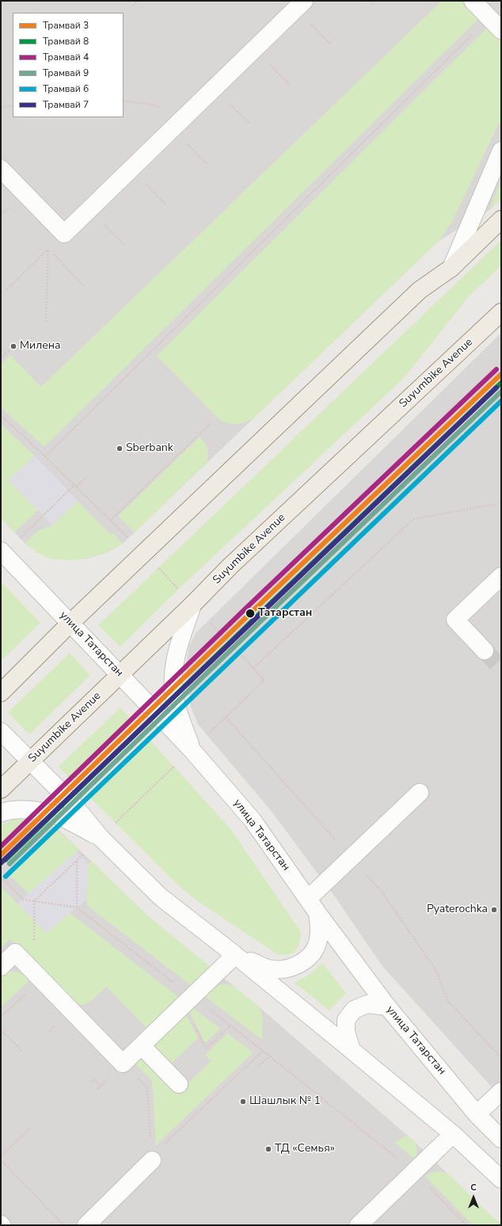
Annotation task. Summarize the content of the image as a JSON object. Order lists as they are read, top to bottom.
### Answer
{
  "streets": {
    "main road": ["Suyumbike Avenue"],
    "street": ["улица Татарстан"]
  },
  "crossings": [
    ["Suyumbike Avenue", "улица Татарстан"]
  ],
  "places": [
    "Милена",
    "Sberbank",
    "Татарстан",
    "Pyaterochka",
    "Шашлык № 1",
    "ТД «Семья»"
  ],
  "lines": [
    "tram line 4",
    "tram line 3",
    "tram line 8",
    "tram line 7",
    "tram line 9",
    "tram line 6"
  ],
  "legend": [
    "Трамвай 3",
    "Трамвай 8",
    "Трамвай 4",
    "Трамвай 9",
    "Трамвай 6",
    "Трамвай 7"
  ],
  "north": "top"
}
